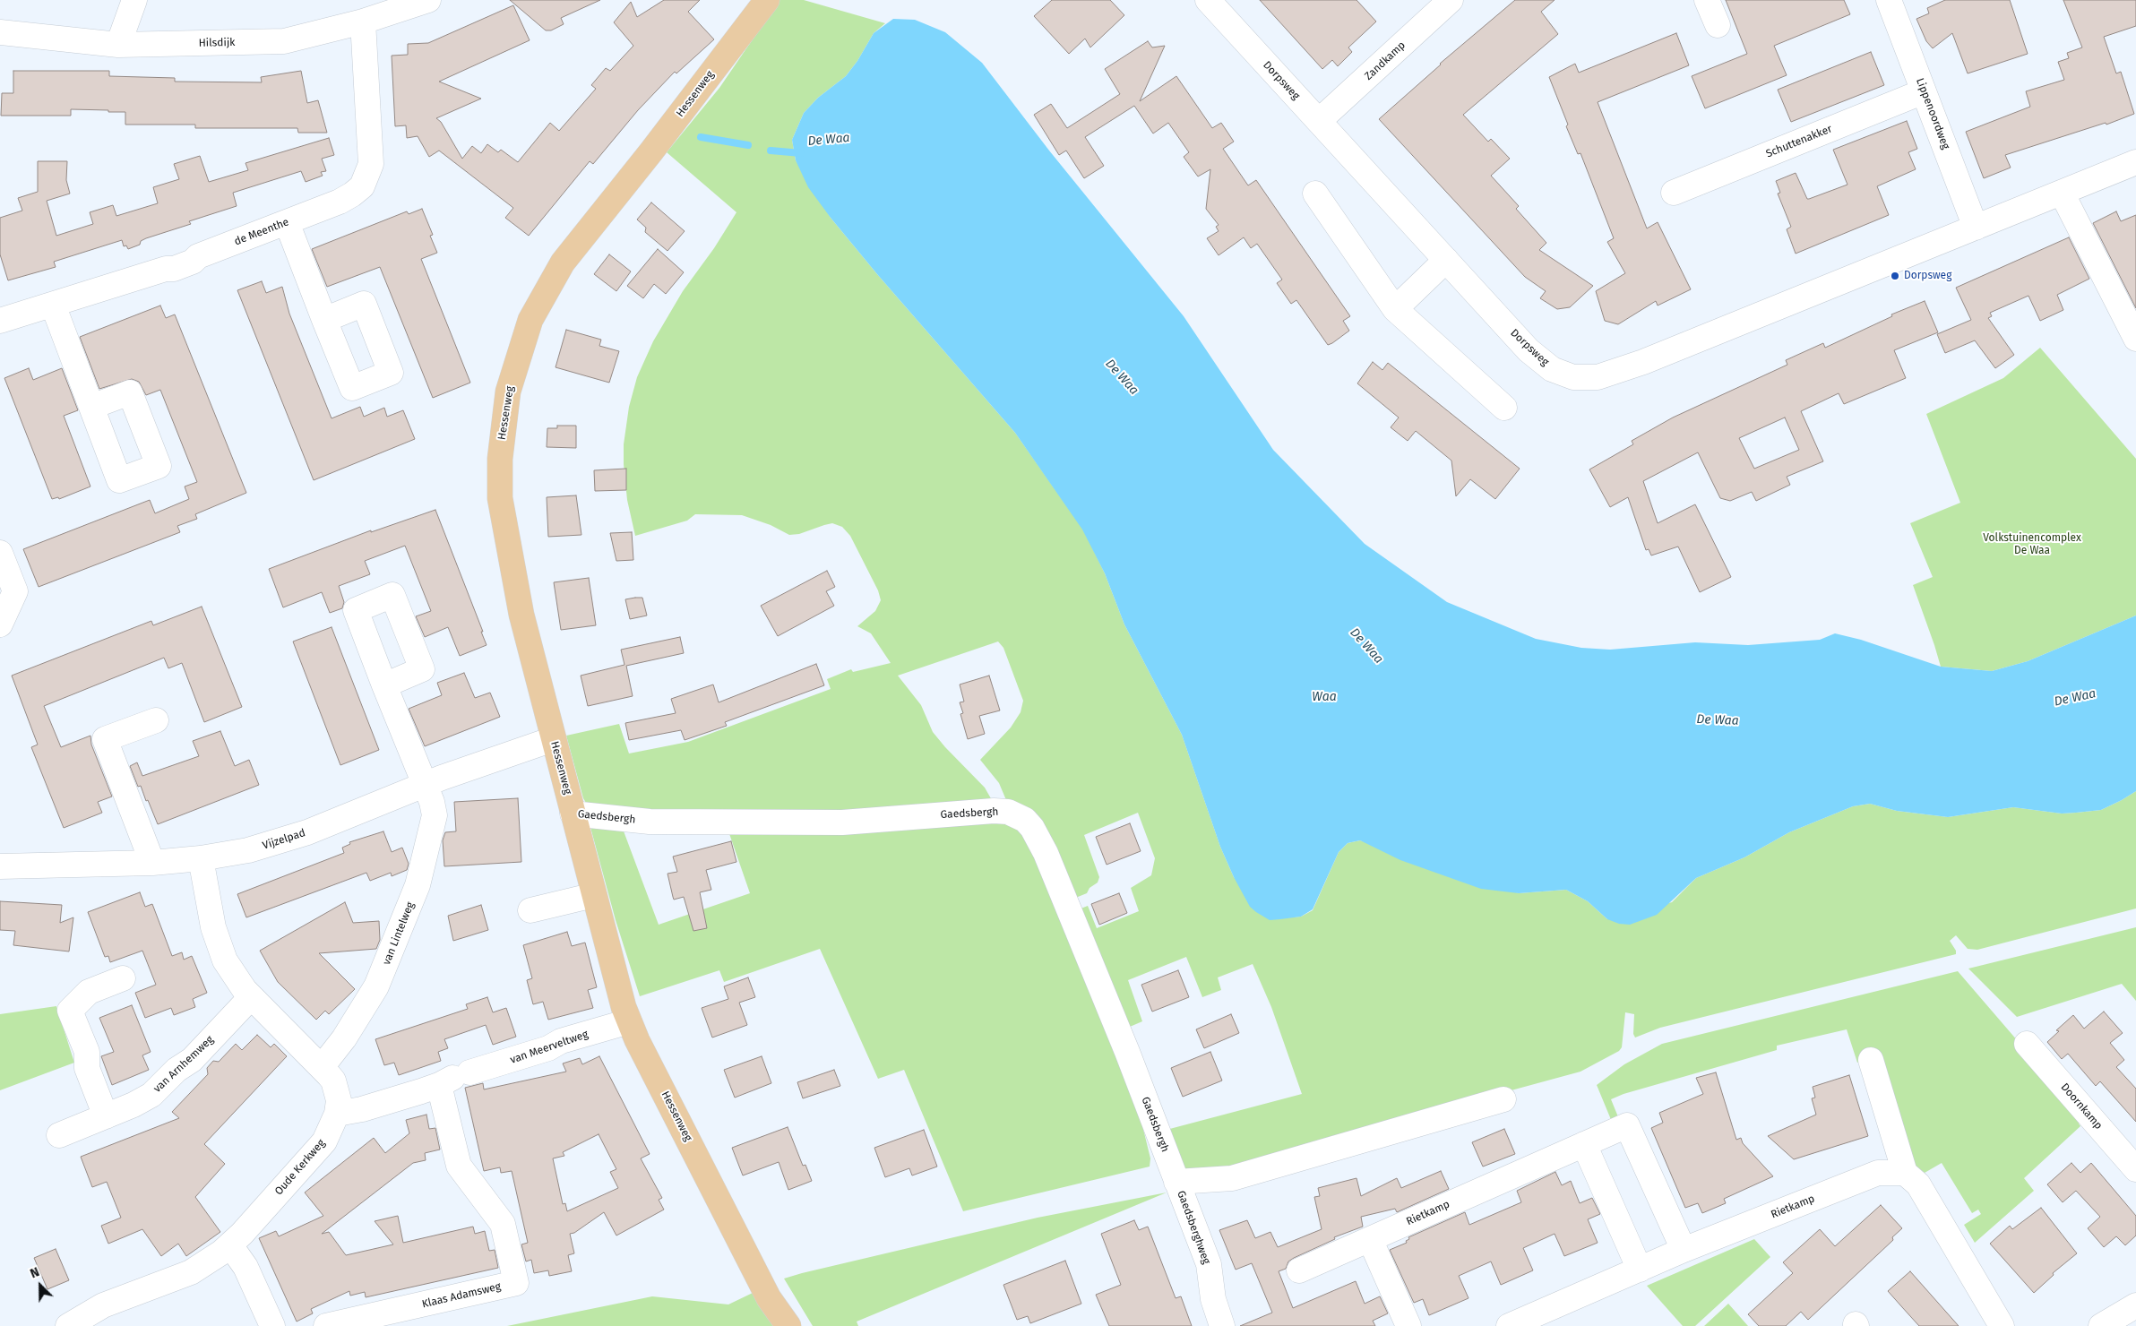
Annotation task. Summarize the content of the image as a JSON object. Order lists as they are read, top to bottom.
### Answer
{
  "streets": {
    "main road": ["Hessenweg"],
    "street": [
      "Hilsdijk",
      "Zandkamp",
      "Dorpsweg",
      "Lippenoordweg",
      "Schuttenakker",
      "de Meenthe",
      "Gaedsbergh",
      "Vijzelpad",
      "van Lintelweg",
      "van Meerveltweg",
      "van Arnhemweg",
      "Doornkamp",
      "Oude Kerkweg",
      "Rietkamp",
      "Gaedsberghweg",
      "Klaas Adamsweg"
    ]
  },
  "crossings": [
    ["Hilsdijk", "de Meenthe"],
    ["Zandkamp", "Dorpsweg"],
    ["Dorpsweg", "Lippenoordweg"],
    ["Hessenweg", "Gaedsbergh"],
    ["Hessenweg", "Vijzelpad"],
    ["Hessenweg", "van Meerveltweg"],
    ["Lippenoordweg", "Schuttenakker"],
    ["Gaedsbergh", "Gaedsberghweg"],
    ["Vijzelpad", "van Lintelweg"],
    ["Vijzelpad", "Oude Kerkweg"],
    ["van Lintelweg", "Oude Kerkweg"],
    ["van Meerveltweg", "Oude Kerkweg"],
    ["van Meerveltweg", "Klaas Adamsweg"],
    ["van Arnhemweg", "Oude Kerkweg"]
  ],
  "water": ["De Waa", "Waa"],
  "parks": ["Volkstuinencomplex De Waa"],
  "places": ["Dorpsweg"],
  "north": "top left"
}
